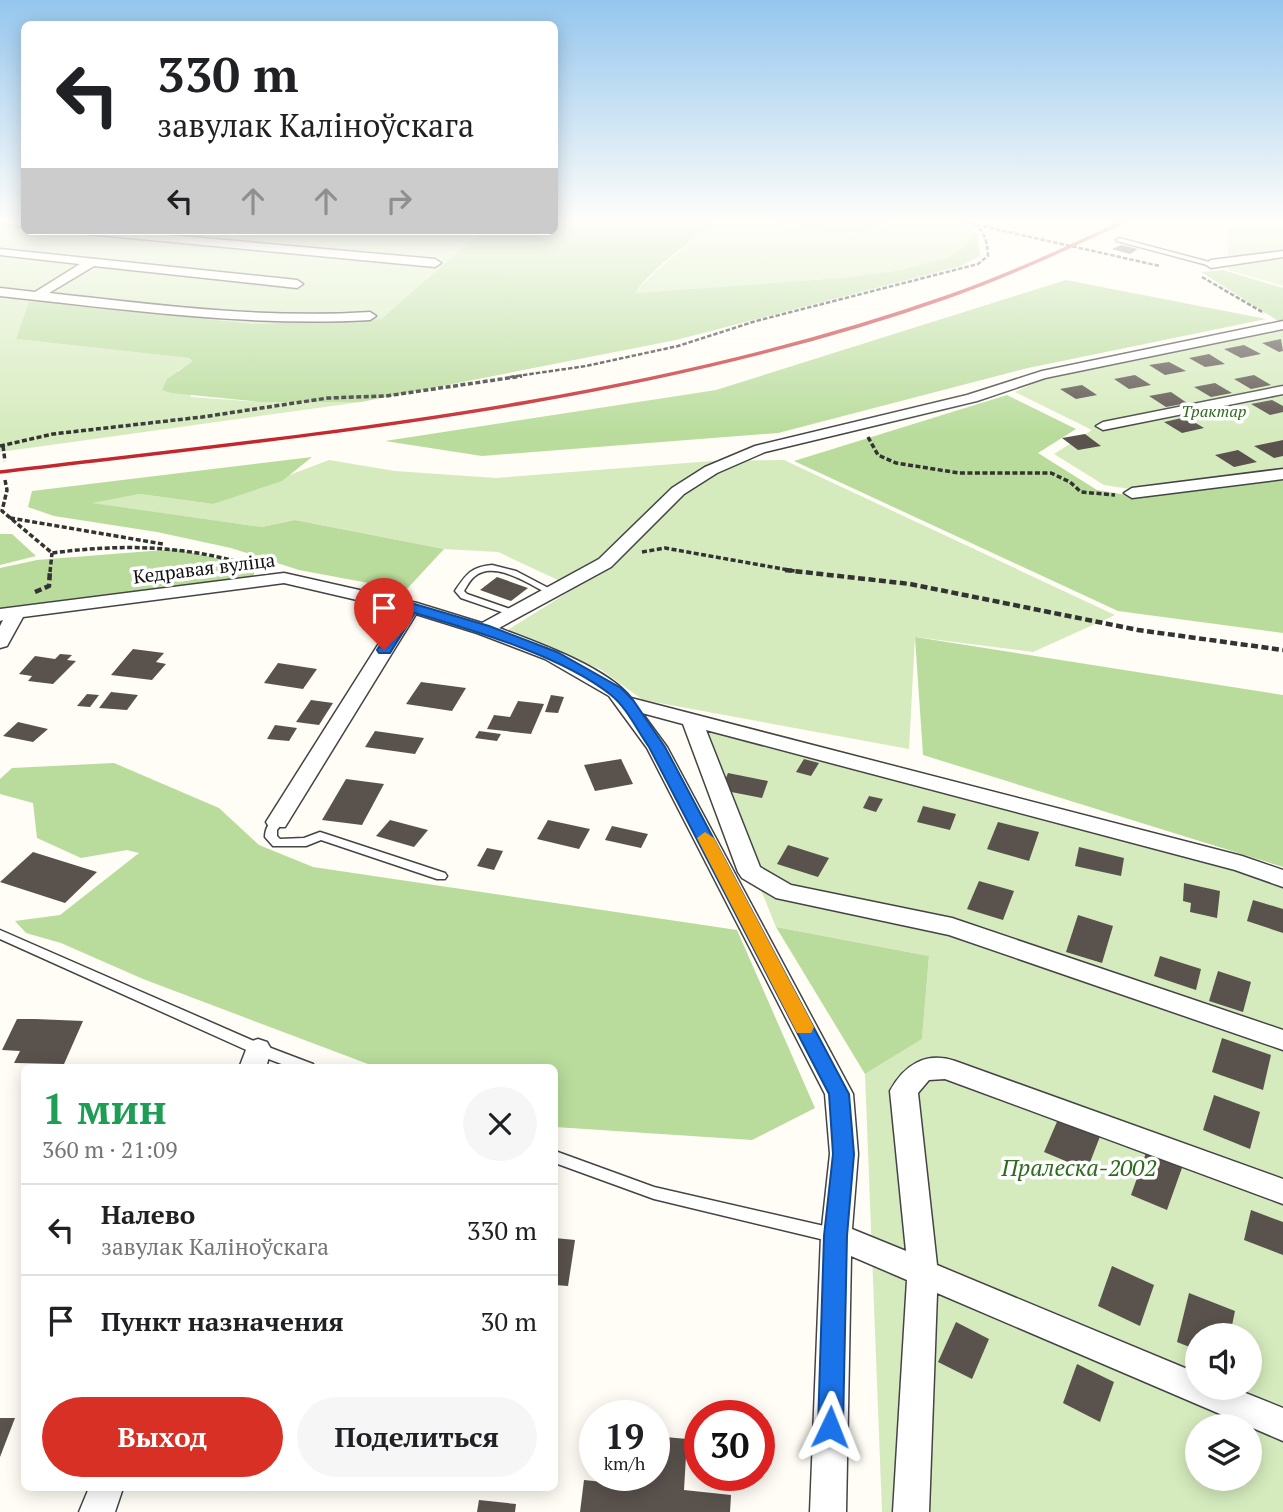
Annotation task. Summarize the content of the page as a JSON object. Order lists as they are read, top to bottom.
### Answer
{
  "streets": {
    "street": ["Кедравая вуліца"]
  },
  "parks": ["Трактар", "Пралеска-2002"],
  "page": {
    "turn": ["330 m", "завулак Каліноўскага"],
    "heading": ["1 мин", "360 m · 21:09"],
    "list": [
      {
        "name": "Налево",
        "note": "завулак Каліноўскага",
        "value": "330 m"
      },
      {
        "name": "Пункт назначения",
        "value": "30 m"
      }
    ],
    "buttons": ["Выход", "Поделиться"],
    "speed": "19 km/h",
    "limit": "30"
  }
}
